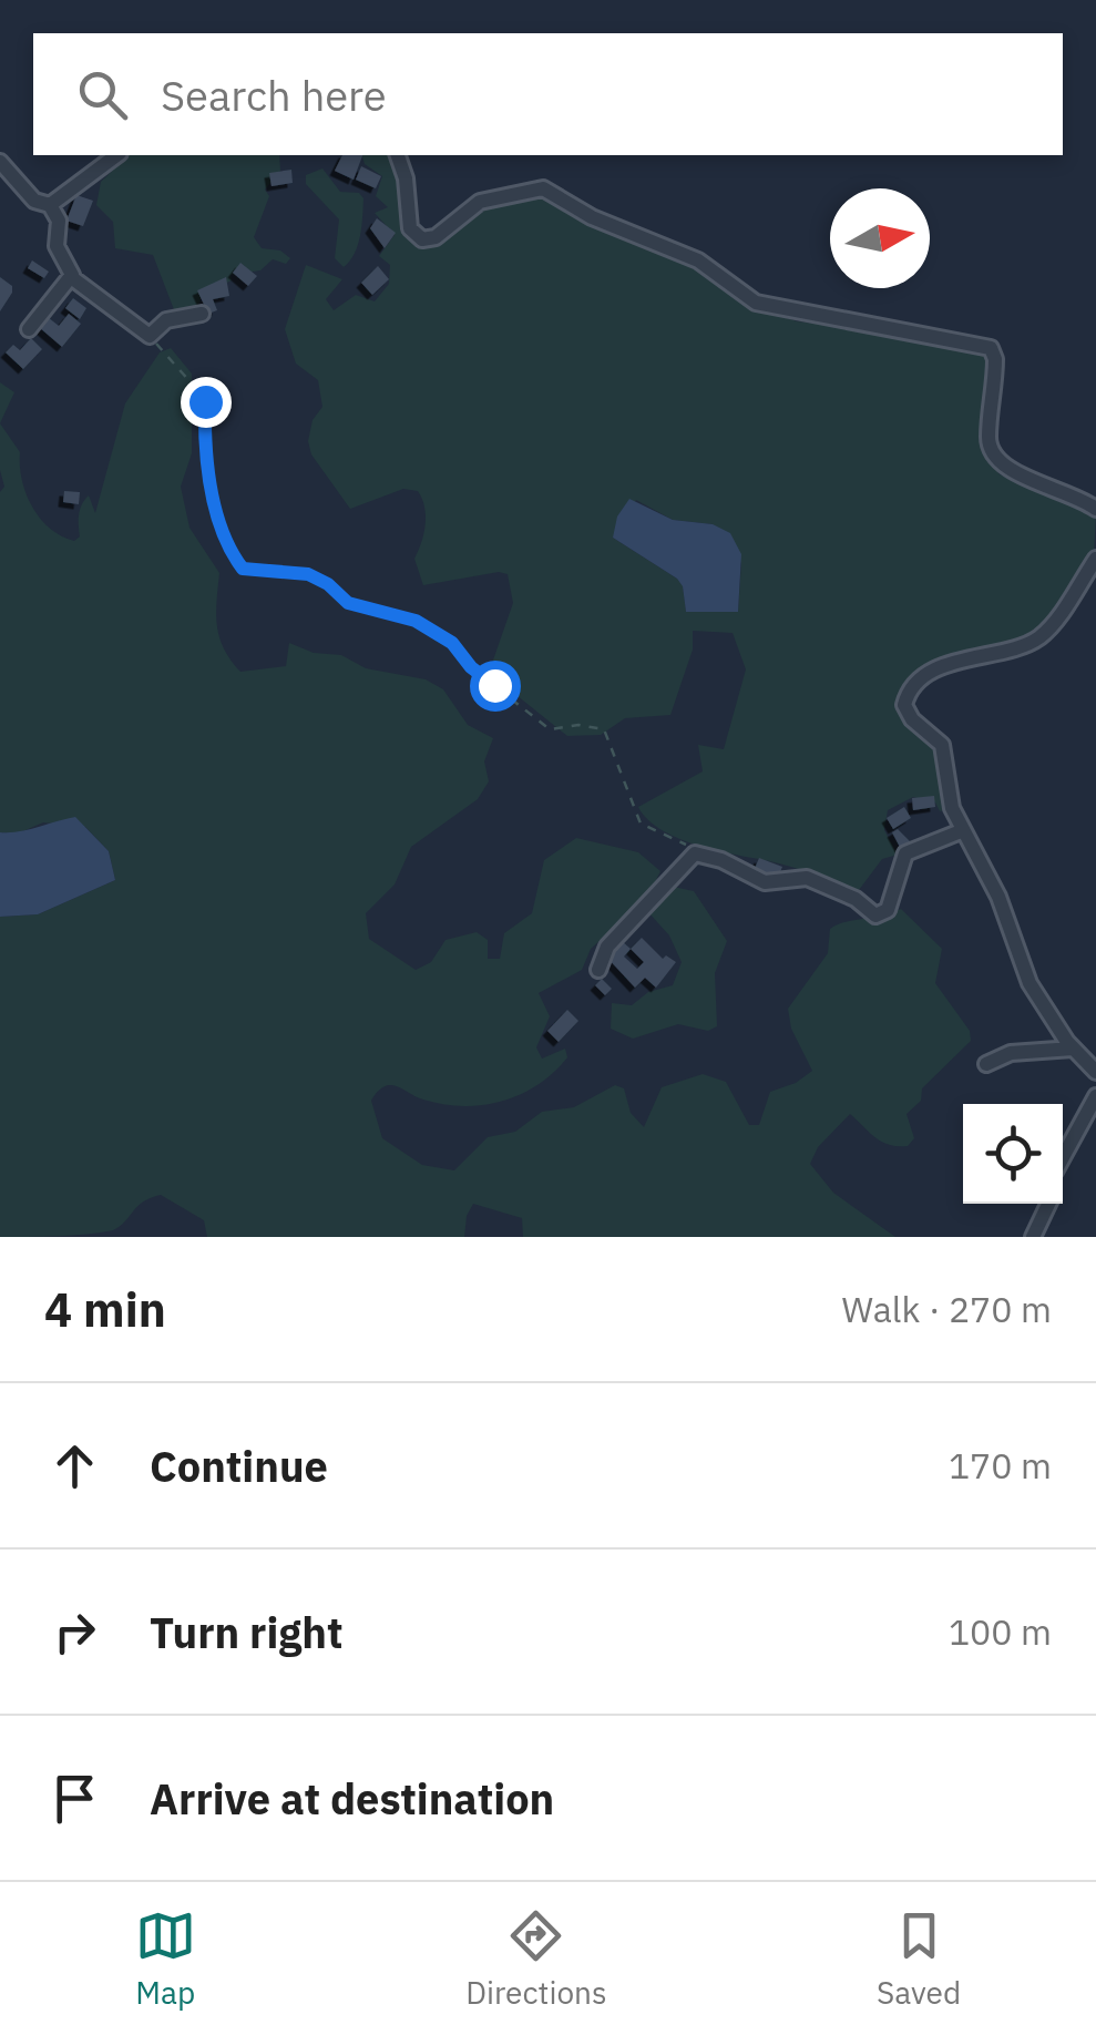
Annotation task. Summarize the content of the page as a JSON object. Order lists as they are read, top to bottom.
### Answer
{
  "north": "right",
  "page": {
    "search": "Search here",
    "heading": ["4 min", "Walk · 270 m"],
    "list": [
      ["Continue", "170 m"],
      ["Turn right", "100 m"],
      "Arrive at destination"
    ],
    "nav": ["Map", "Directions", "Saved"]
  }
}
